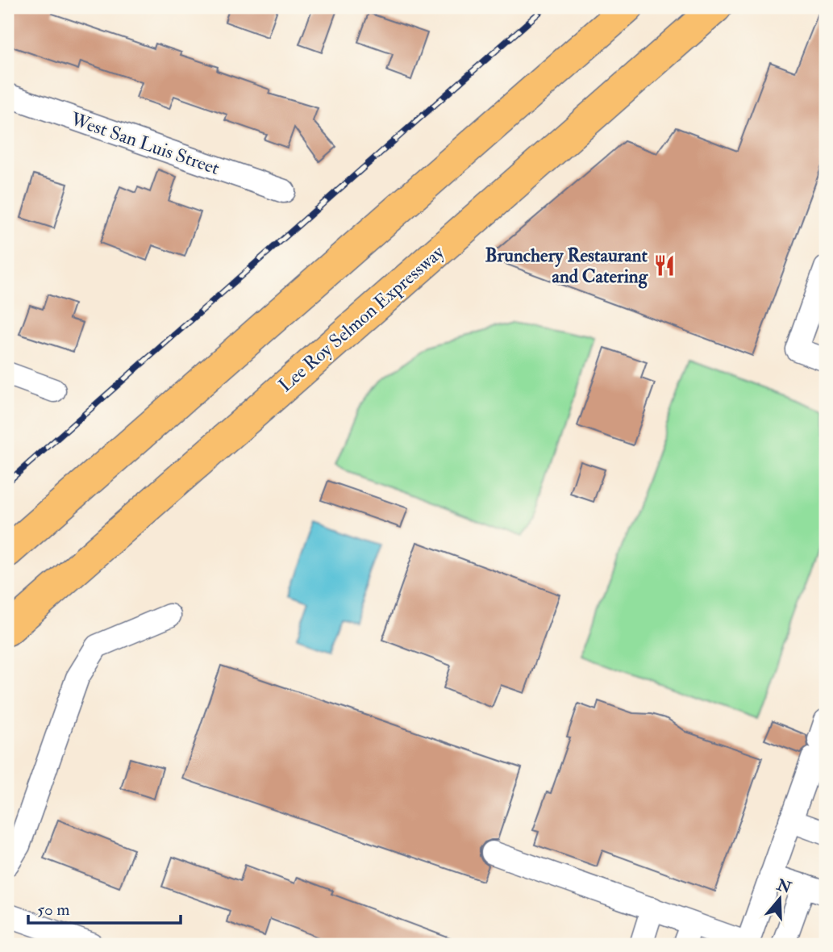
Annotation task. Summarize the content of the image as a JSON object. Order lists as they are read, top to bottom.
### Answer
{
  "streets": {
    "highway": ["Lee Roy Selmon Expressway"],
    "street": ["West San Luis Street"]
  },
  "places": {
    "restaurant": ["Brunchery Restaurant and Catering"]
  },
  "scale_bar": "50 m",
  "north": "top"
}
